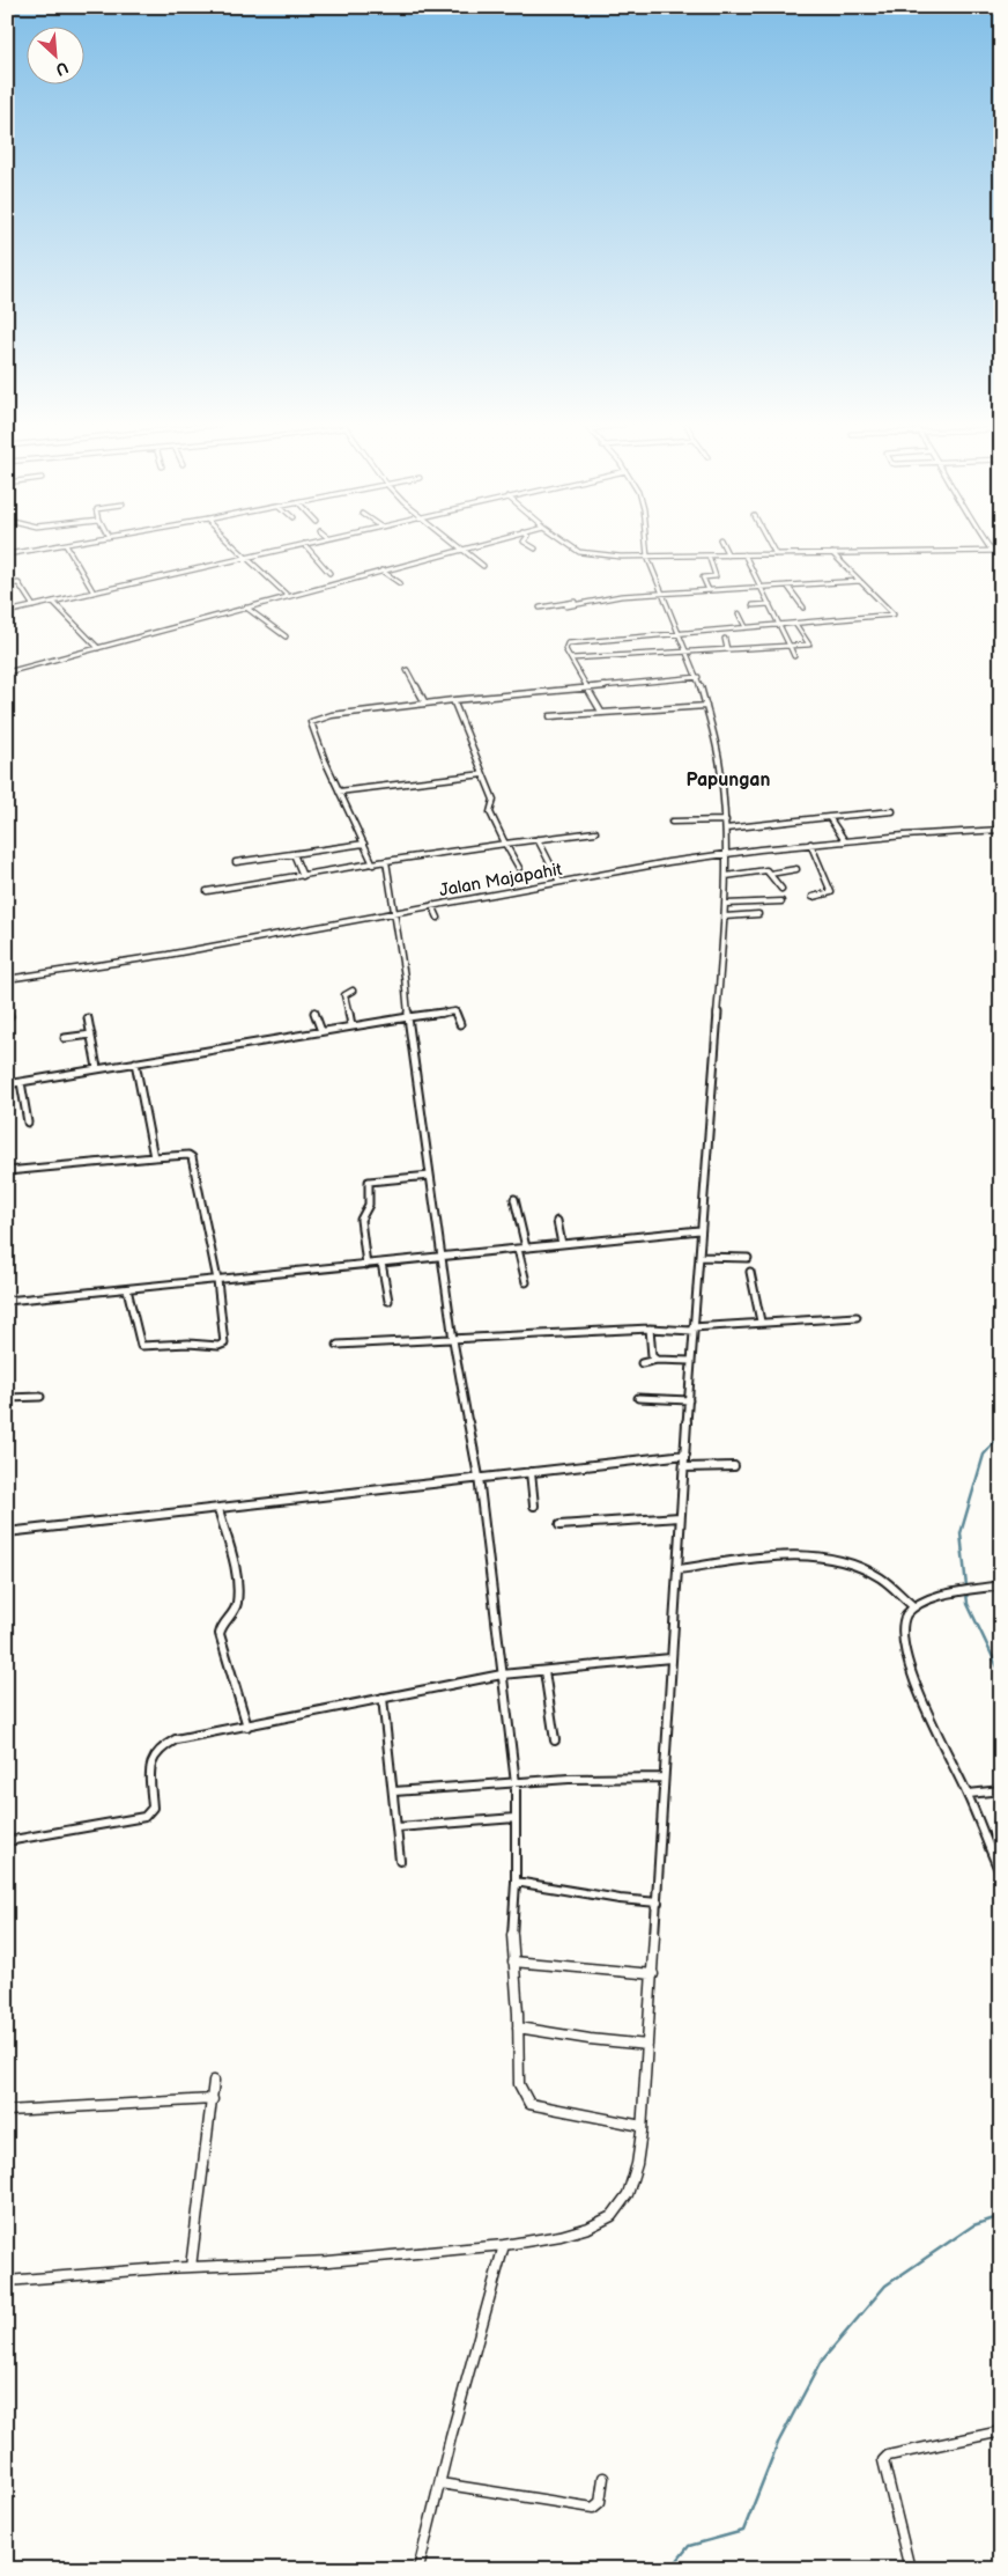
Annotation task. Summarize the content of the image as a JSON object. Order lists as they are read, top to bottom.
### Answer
{
  "streets": {
    "street": ["Jalan Majapahit"]
  },
  "districts": ["Papungan"],
  "north": "bottom right"
}
